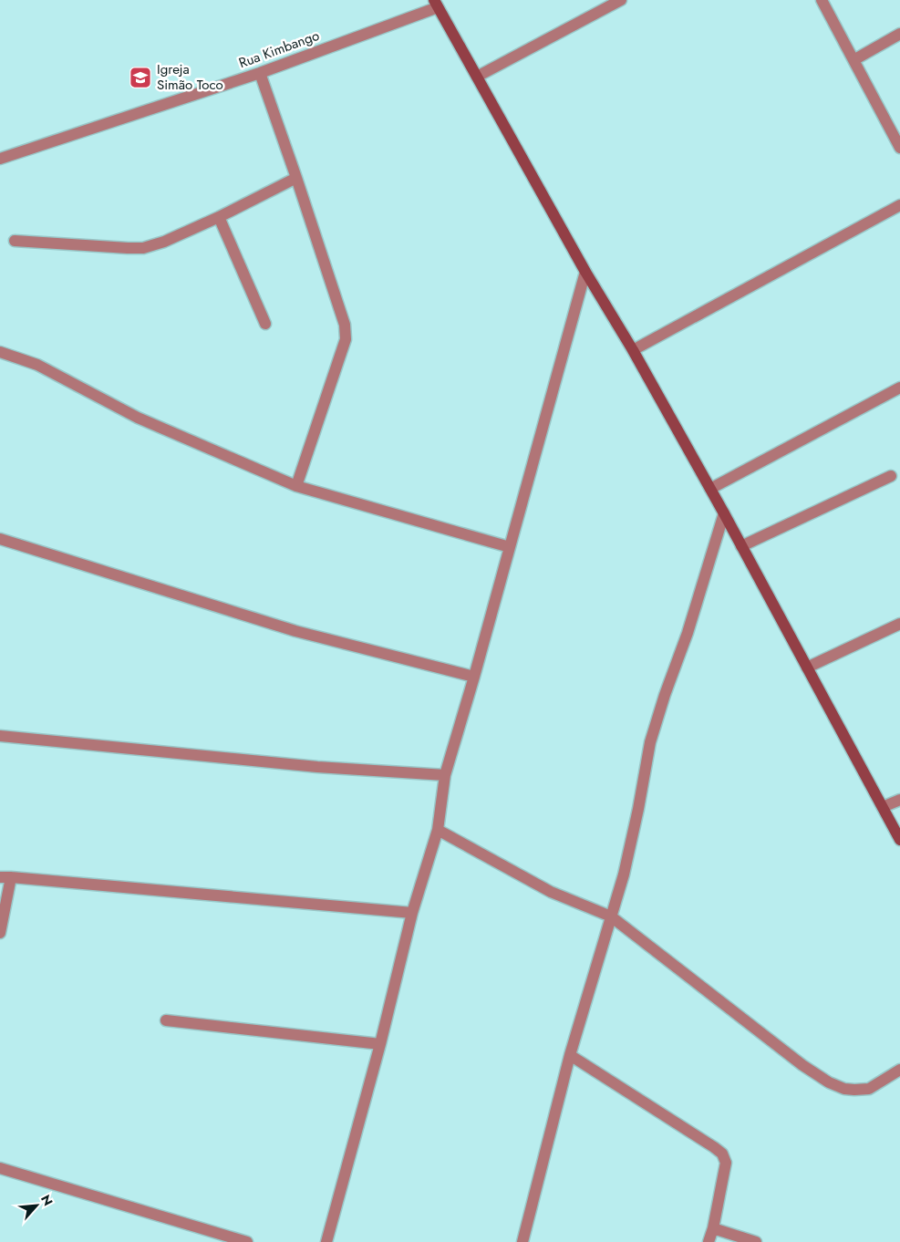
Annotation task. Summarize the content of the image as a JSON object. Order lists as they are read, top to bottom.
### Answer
{
  "streets": {
    "street": ["Rua Kimbango"]
  },
  "places": {
    "school or university": ["Igreja Simão Toco"]
  },
  "north": "top right"
}
